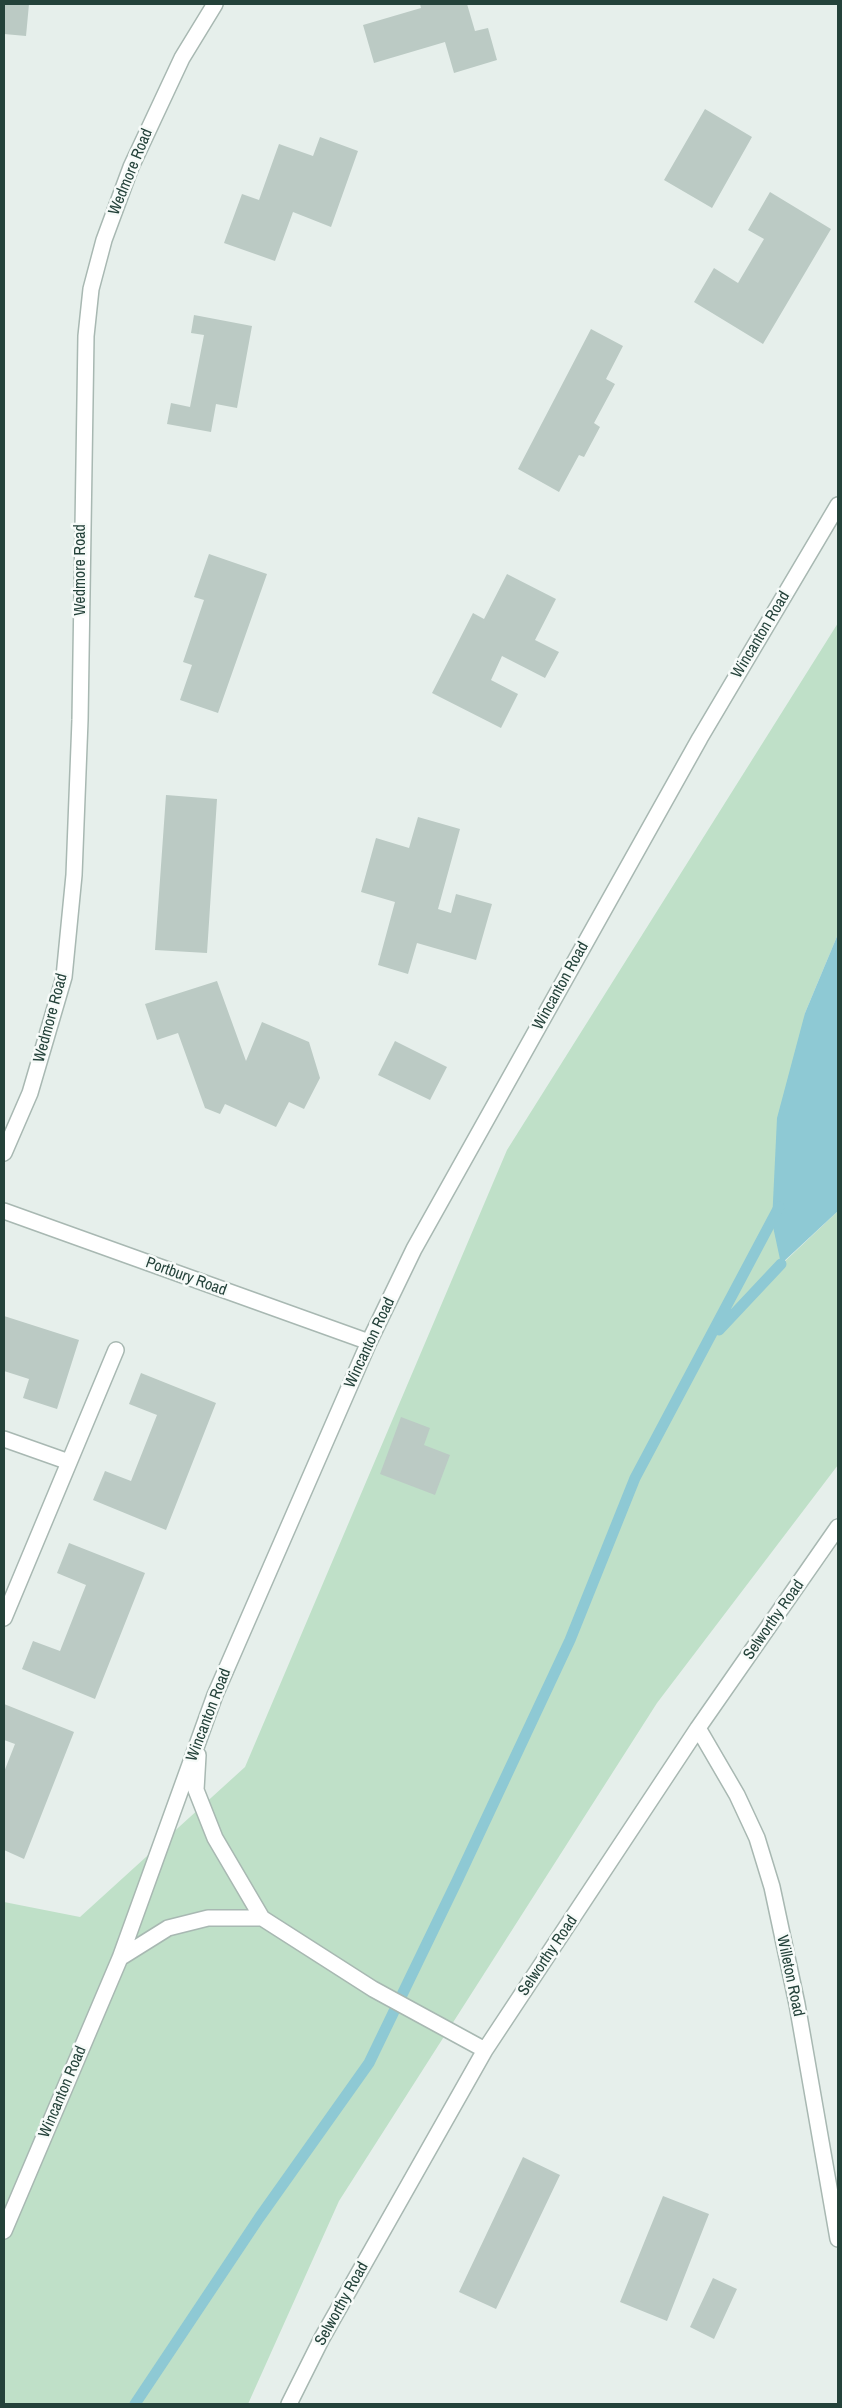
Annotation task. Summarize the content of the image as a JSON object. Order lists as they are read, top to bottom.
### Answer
{
  "streets": {
    "street": [
      "Wedmore Road",
      "Wincanton Road",
      "Portbury Road",
      "Selworthy Road",
      "Willeton Road"
    ]
  },
  "crossings": [
    ["Wincanton Road", "Portbury Road"],
    ["Selworthy Road", "Willeton Road"]
  ]
}
